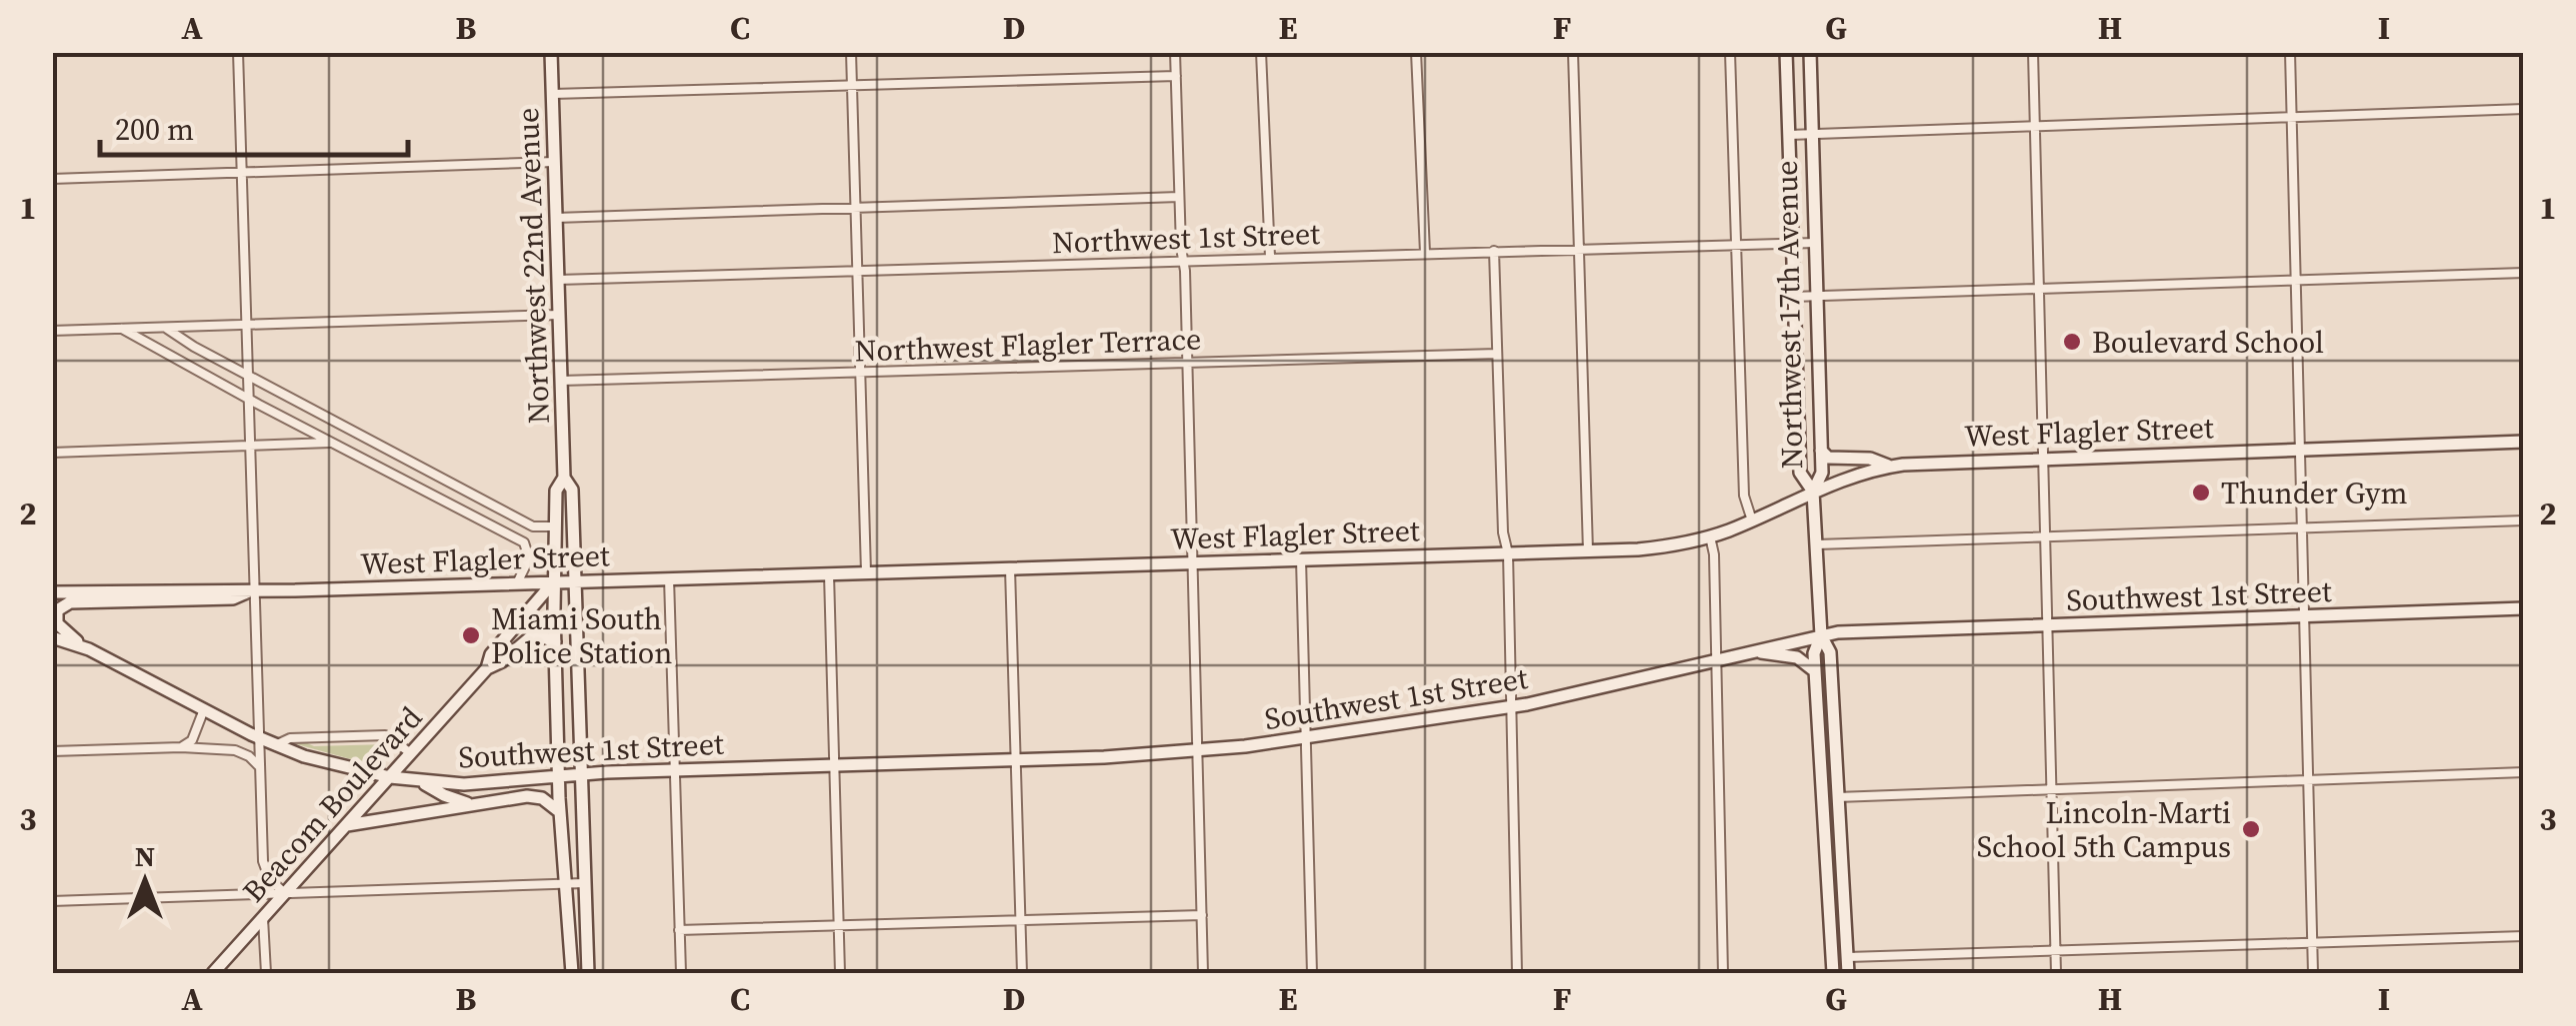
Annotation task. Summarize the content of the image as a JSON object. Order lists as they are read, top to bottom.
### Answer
{
  "streets": {
    "main road": [
      "Northwest 22nd Avenue",
      "Northwest 17th Avenue",
      "West Flagler Street",
      "Southwest 1st Street",
      "Beacom Boulevard"
    ],
    "street": ["Northwest 1st Street", "Northwest Flagler Terrace"]
  },
  "crossings": [
    ["Northwest 1st Street", "Northwest 22nd Avenue"],
    ["Northwest 1st Street", "Northwest 17th Avenue"],
    ["Northwest 22nd Avenue", "Northwest Flagler Terrace"],
    ["Northwest 22nd Avenue", "West Flagler Street"],
    ["Northwest 22nd Avenue", "Southwest 1st Street"],
    ["Northwest 22nd Avenue", "Beacom Boulevard"],
    ["Northwest 17th Avenue", "West Flagler Street"],
    ["West Flagler Street", "Beacom Boulevard"],
    ["Southwest 1st Street", "Beacom Boulevard"]
  ],
  "places": [
    "Boulevard School",
    "Thunder Gym",
    "Miami South Police Station",
    "Lincoln-Marti School 5th Campus"
  ],
  "scale_bar": "200 m",
  "north": "top",
  "grid": {
    "columns": [
      "A",
      "B",
      "C",
      "D",
      "E",
      "F",
      "G",
      "H",
      "I"
    ],
    "rows": ["1", "2", "3"]
  }
}
